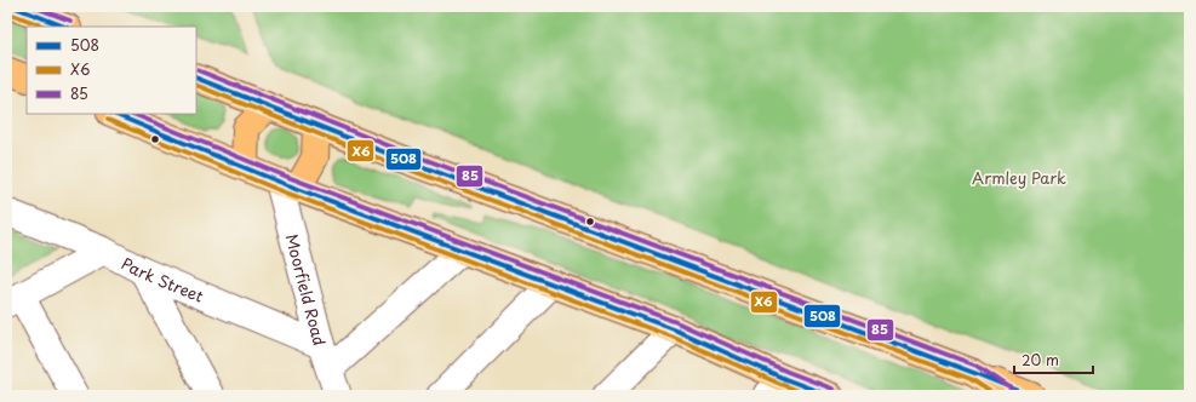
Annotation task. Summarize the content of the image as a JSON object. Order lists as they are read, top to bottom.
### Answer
{
  "streets": {
    "street": ["Park Street", "Moorfield Road"]
  },
  "crossings": [
    ["Park Street", "Moorfield Road"]
  ],
  "parks": ["Armley Park"],
  "lines": ["transit line 508", "transit line 85", "transit line X6"],
  "legend": ["508", "X6", "85"],
  "scale_bar": "20 m"
}
